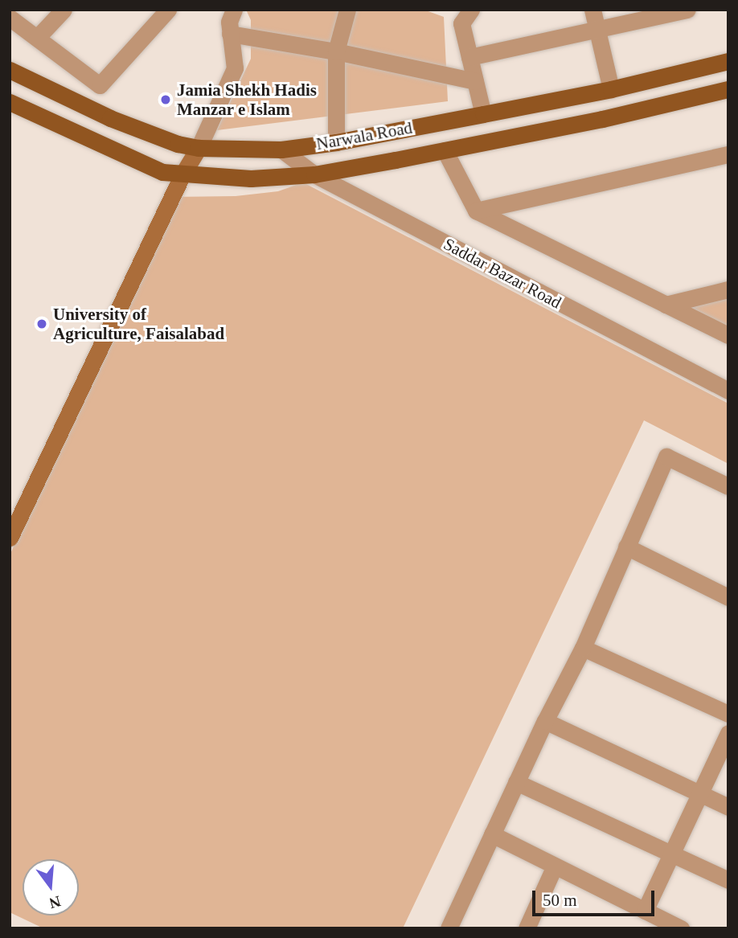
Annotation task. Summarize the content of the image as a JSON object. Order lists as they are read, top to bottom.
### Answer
{
  "streets": {
    "main road": ["Narwala Road"],
    "street": ["Saddar Bazar Road"]
  },
  "crossings": [
    ["Narwala Road", "Saddar Bazar Road"]
  ],
  "places": ["Jamia Shekh Hadis Manzar e Islam", "University of Agriculture, Faisalabad"],
  "scale_bar": "50 m",
  "north": "bottom"
}
